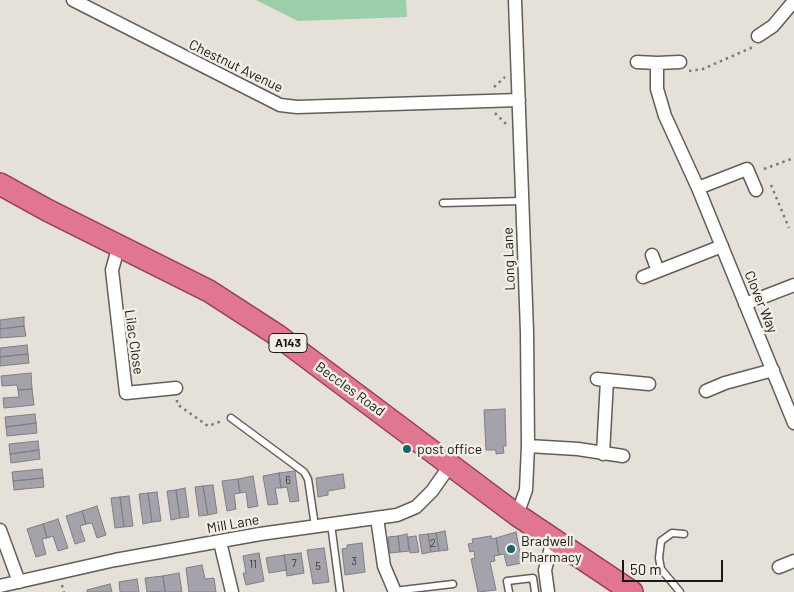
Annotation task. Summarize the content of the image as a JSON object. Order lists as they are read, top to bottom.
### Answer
{
  "streets": {
    "highway": ["A143", "Beccles Road"],
    "street": [
      "Chestnut Avenue",
      "Long Lane",
      "Clover Way",
      "Lilac Close",
      "Mill Lane"
    ]
  },
  "crossings": [
    ["Chestnut Avenue", "Long Lane"],
    ["Long Lane", "Beccles Road"],
    ["Lilac Close", "Beccles Road"],
    ["Beccles Road", "Mill Lane"]
  ],
  "places": ["post office", "Bradwell Pharmacy"],
  "house_numbers": [
    "6",
    "2",
    "3",
    "7",
    "11",
    "5"
  ],
  "scale_bar": "50 m"
}
